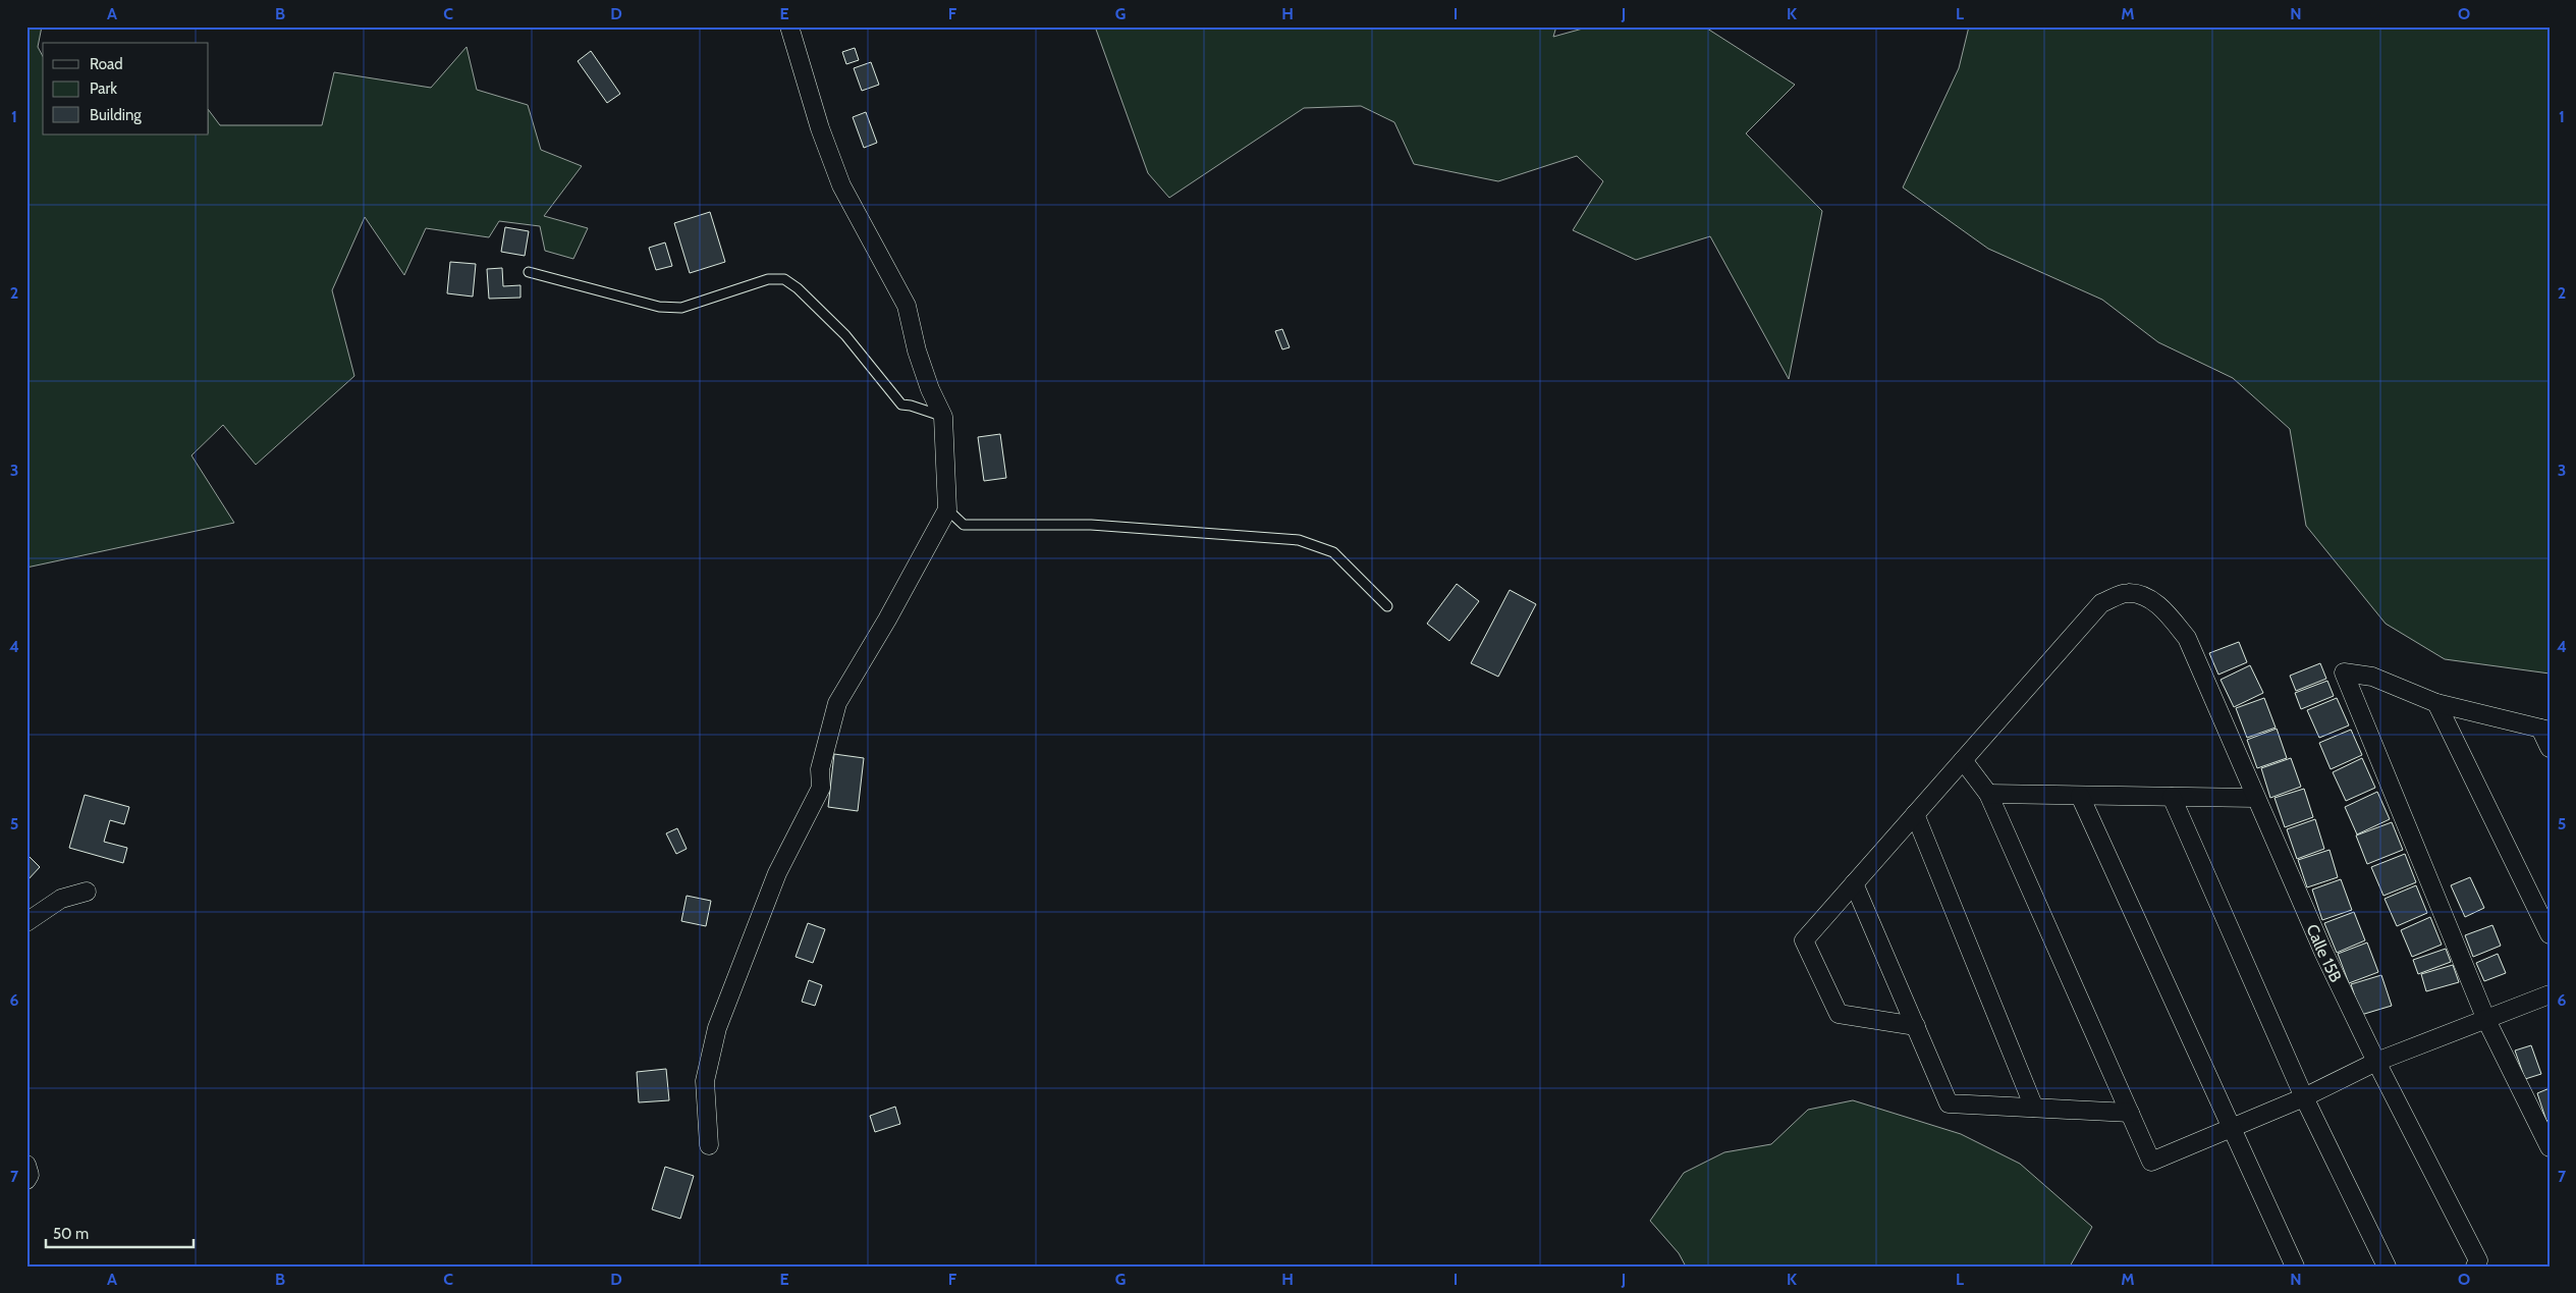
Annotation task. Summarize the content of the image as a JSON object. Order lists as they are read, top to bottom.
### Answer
{
  "streets": {
    "street": ["Calle 15B"]
  },
  "legend": ["Road", "Park", "Building"],
  "scale_bar": "50 m",
  "grid": {
    "columns": [
      "A",
      "B",
      "C",
      "D",
      "E",
      "F",
      "G",
      "H",
      "I",
      "J",
      "K",
      "L",
      "M",
      "N",
      "O"
    ],
    "rows": [
      "1",
      "2",
      "3",
      "4",
      "5",
      "6",
      "7"
    ]
  }
}
